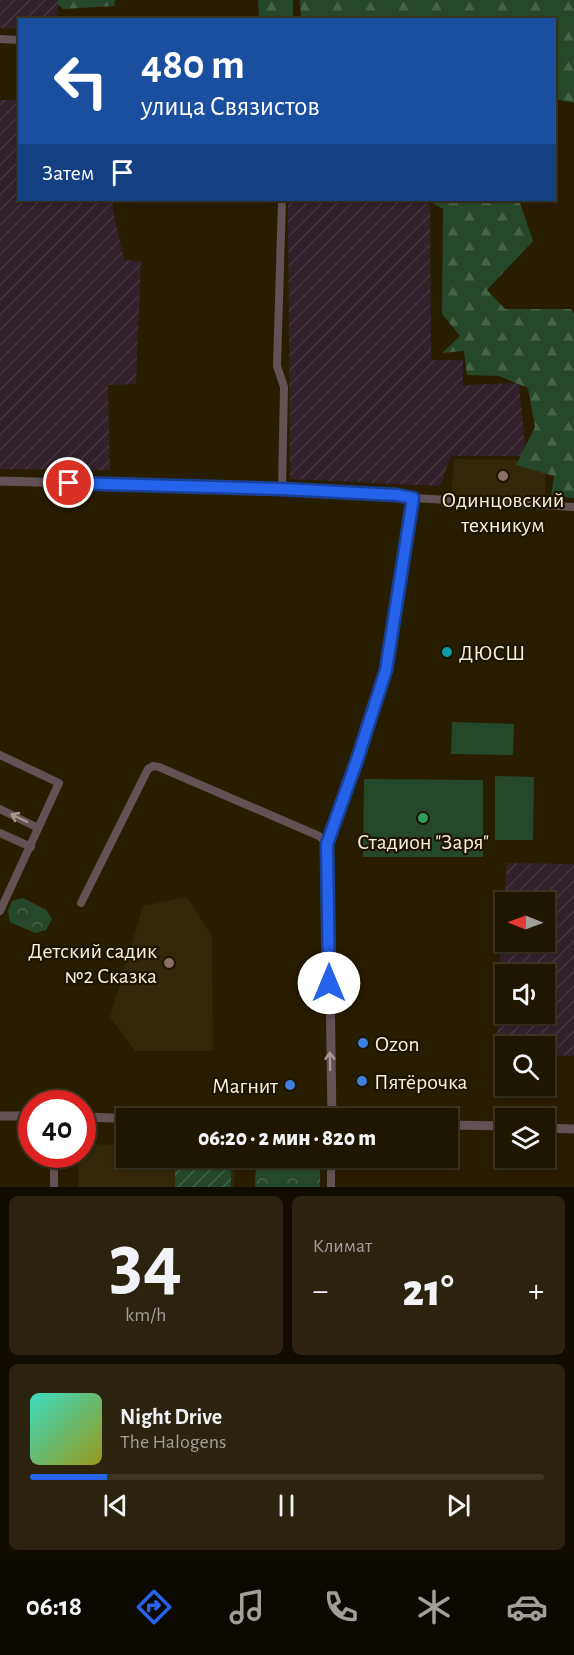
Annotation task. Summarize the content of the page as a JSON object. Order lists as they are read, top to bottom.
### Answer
{
  "places": [
    "Одинцовский техникум",
    "ДЮСШ",
    "Стадион \"Заря\"",
    "Детский садик №2 Сказка",
    "Ozon",
    "Пятёрочка",
    "Магнит"
  ],
  "north": "left",
  "page": {
    "turn": ["480 m", "улица Связистов"],
    "then": "Затем",
    "limit": "40",
    "trip": "06:20 · 2 мин · 820 m",
    "tile": [
      ["34", "km/h"],
      "Климат"
    ],
    "heat": ["−", "21°", "+"],
    "song": ["Night Drive", "The Halogens"],
    "tabs": "06:18"
  }
}
